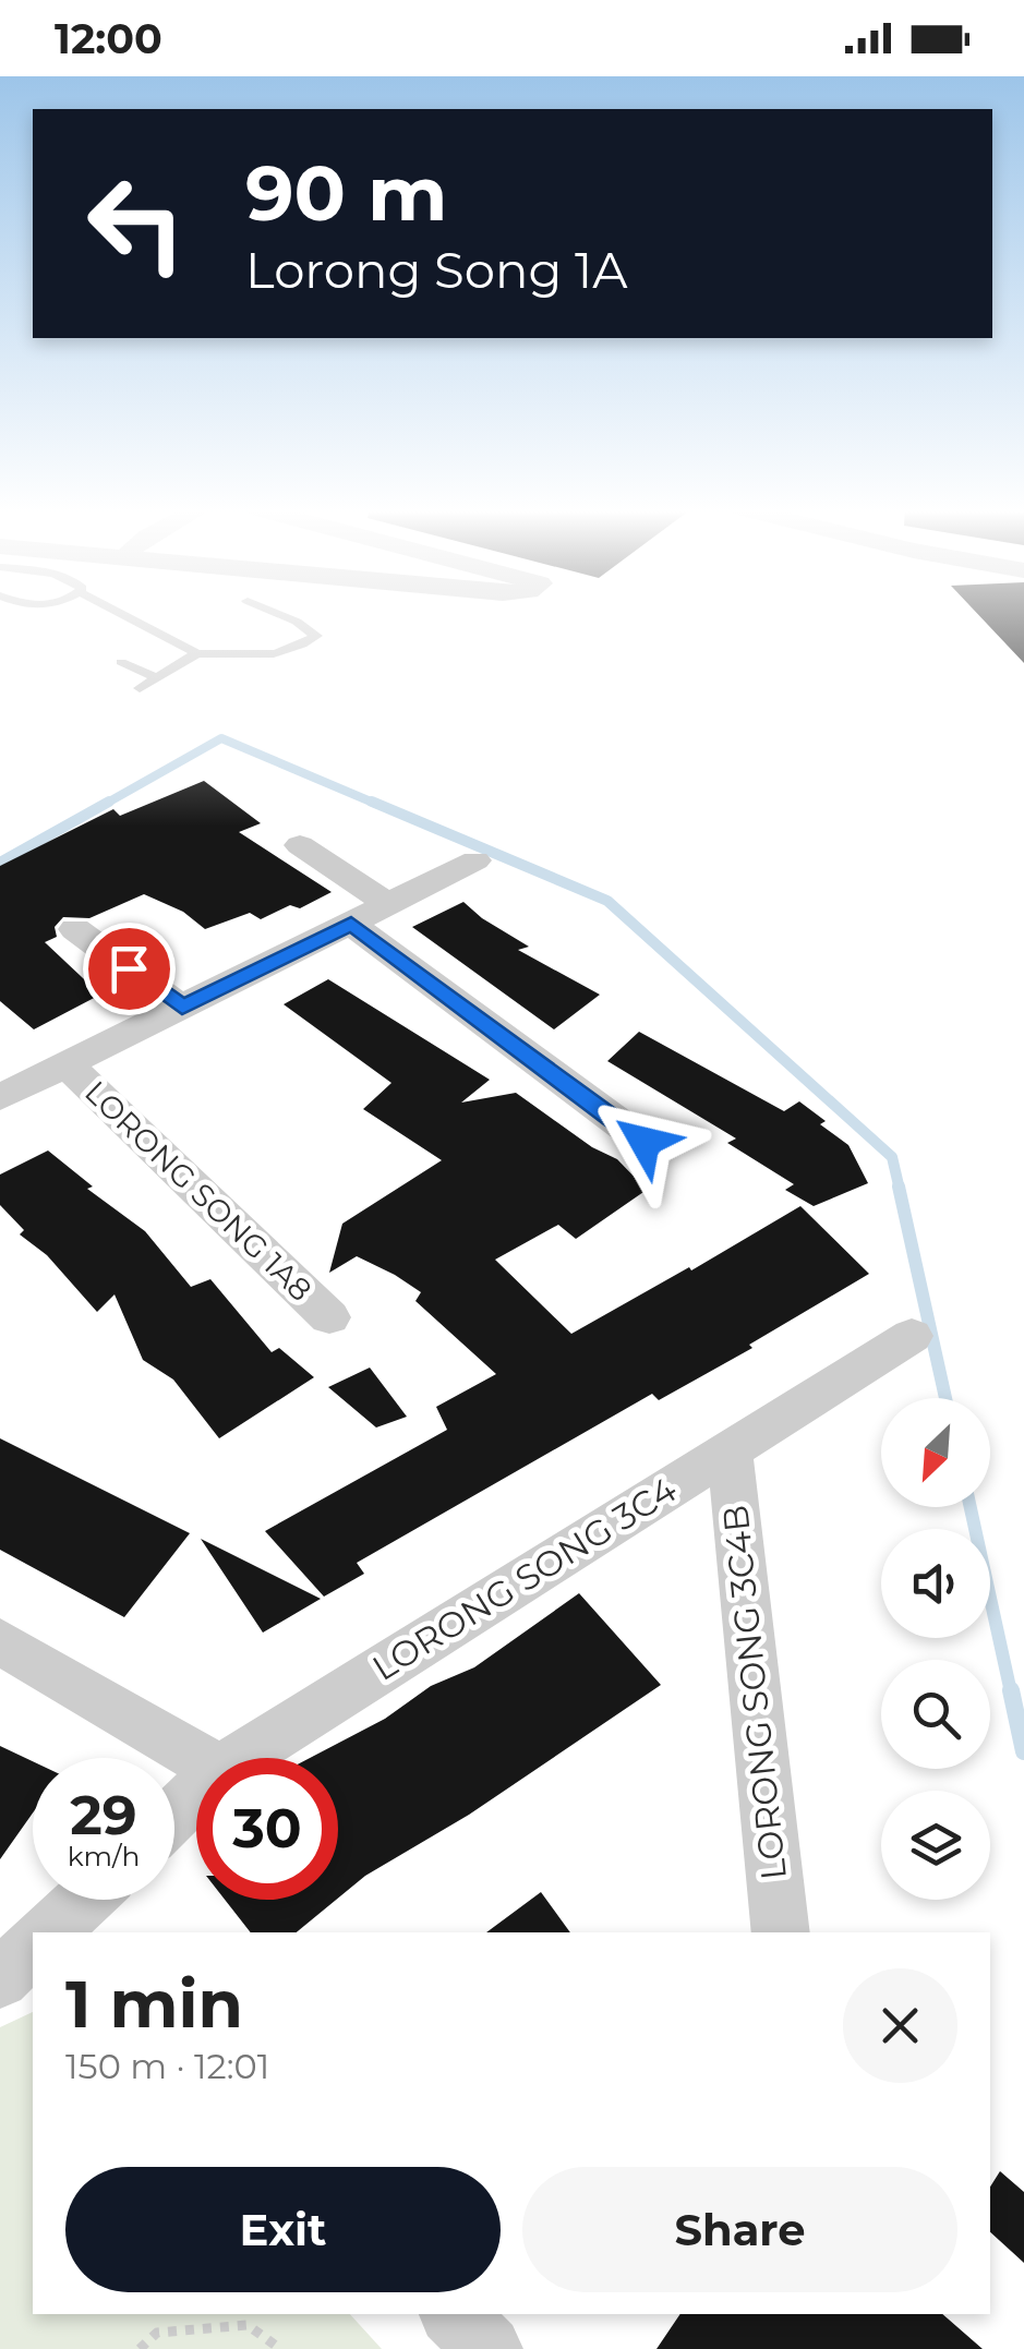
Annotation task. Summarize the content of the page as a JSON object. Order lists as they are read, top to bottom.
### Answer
{
  "streets": {
    "street": ["LORONG SONG 1A8", "LORONG SONG 3C4", "LORONG SONG 3C4B"]
  },
  "crossings": [
    ["LORONG SONG 3C4", "LORONG SONG 3C4B"]
  ],
  "north": "bottom left",
  "page": {
    "status": "12:00",
    "turn": ["90 m", "Lorong Song 1A"],
    "speed": "29 km/h",
    "limit": "30",
    "heading": ["1 min", "150 m · 12:01"],
    "buttons": ["Exit", "Share"]
  }
}
